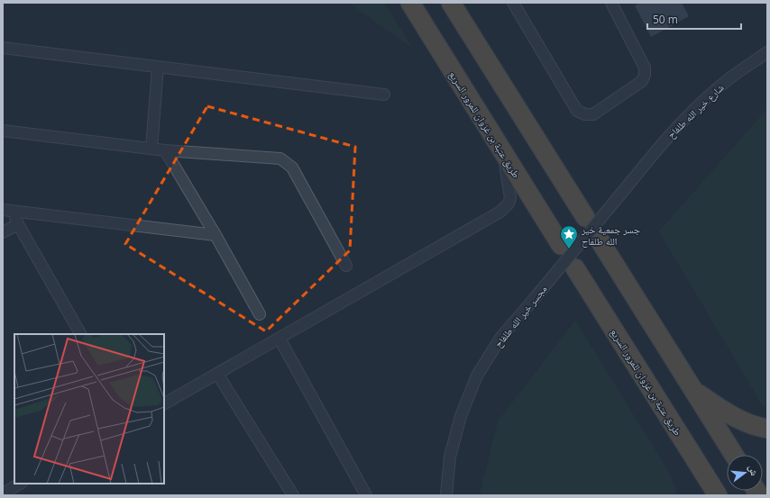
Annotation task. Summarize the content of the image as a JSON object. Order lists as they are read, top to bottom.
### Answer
{
  "streets": {
    "highway": ["طريق عتبة بن غزوان للمرور السريع"],
    "street": ["شارع خير الله طلفاح", "مجسر خير الله طلفاح"]
  },
  "crossings": [
    ["شارع خير الله طلفاح", "مجسر خير الله طلفاح"]
  ],
  "places": {
    "place": ["جسر جمعية خير الله طلفاح"]
  },
  "scale_bar": "50 m",
  "north": "right"
}
